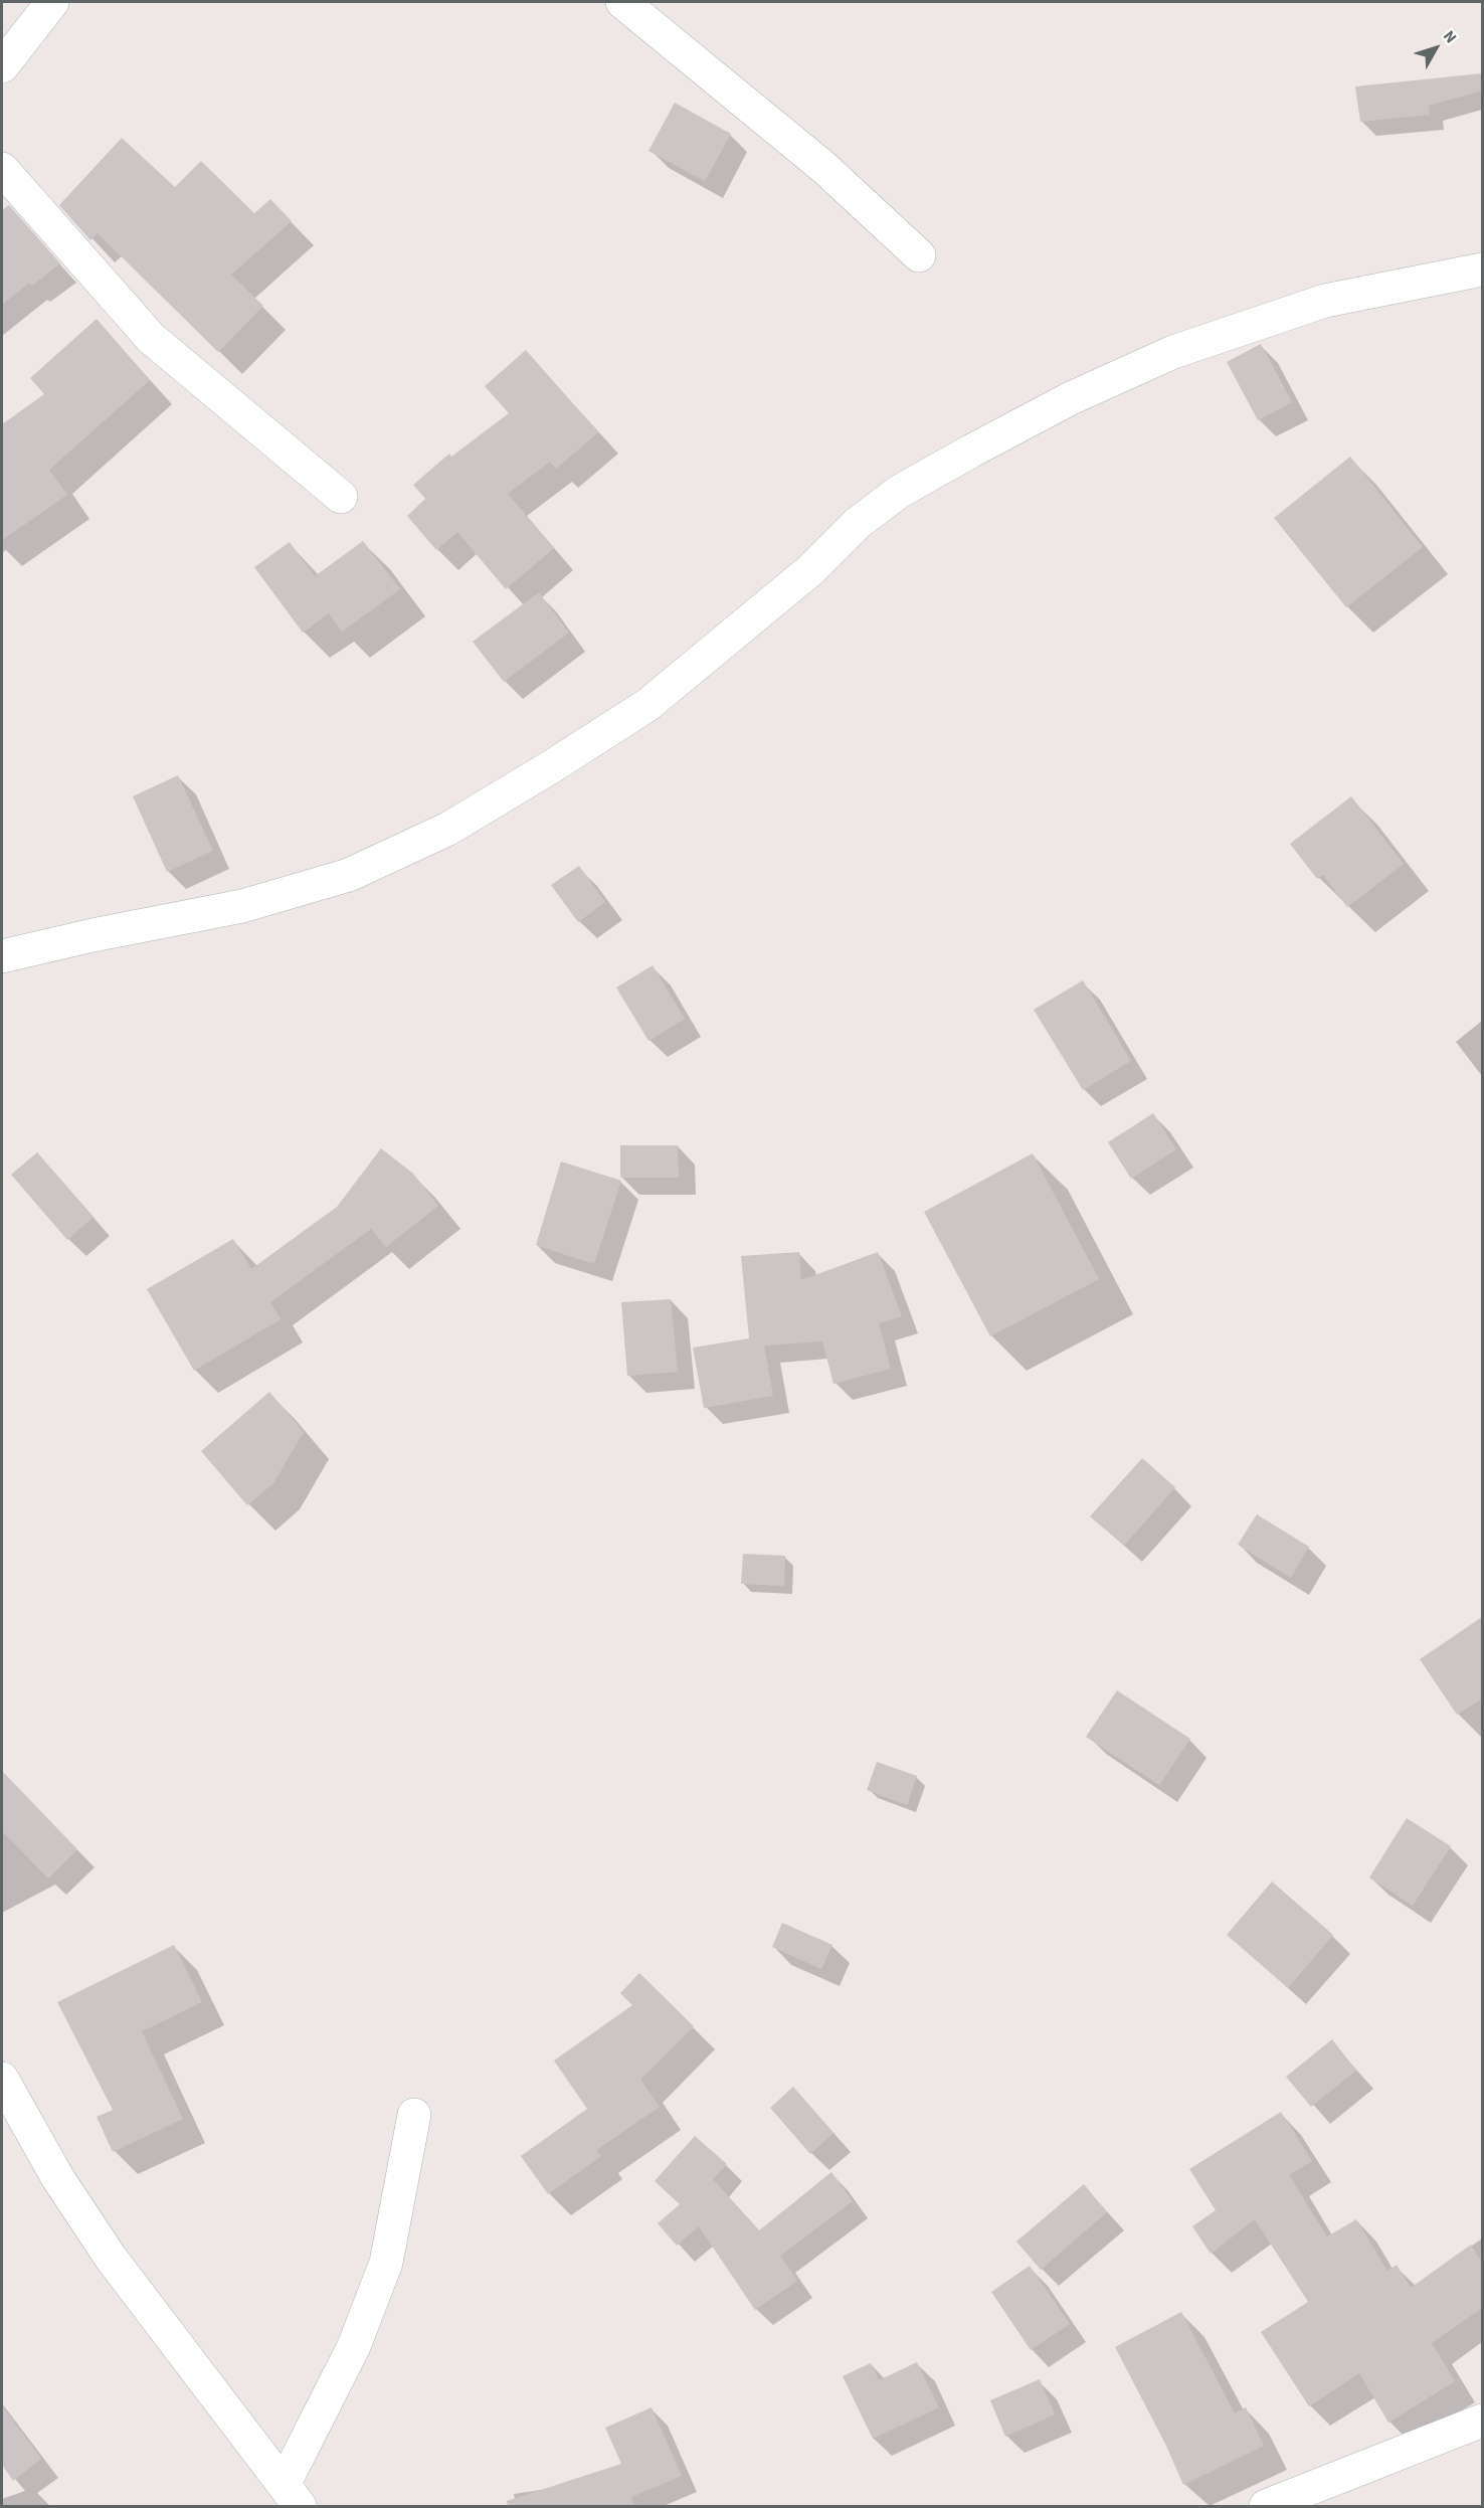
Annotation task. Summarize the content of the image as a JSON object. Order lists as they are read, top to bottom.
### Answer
{
  "north": "top right"
}
